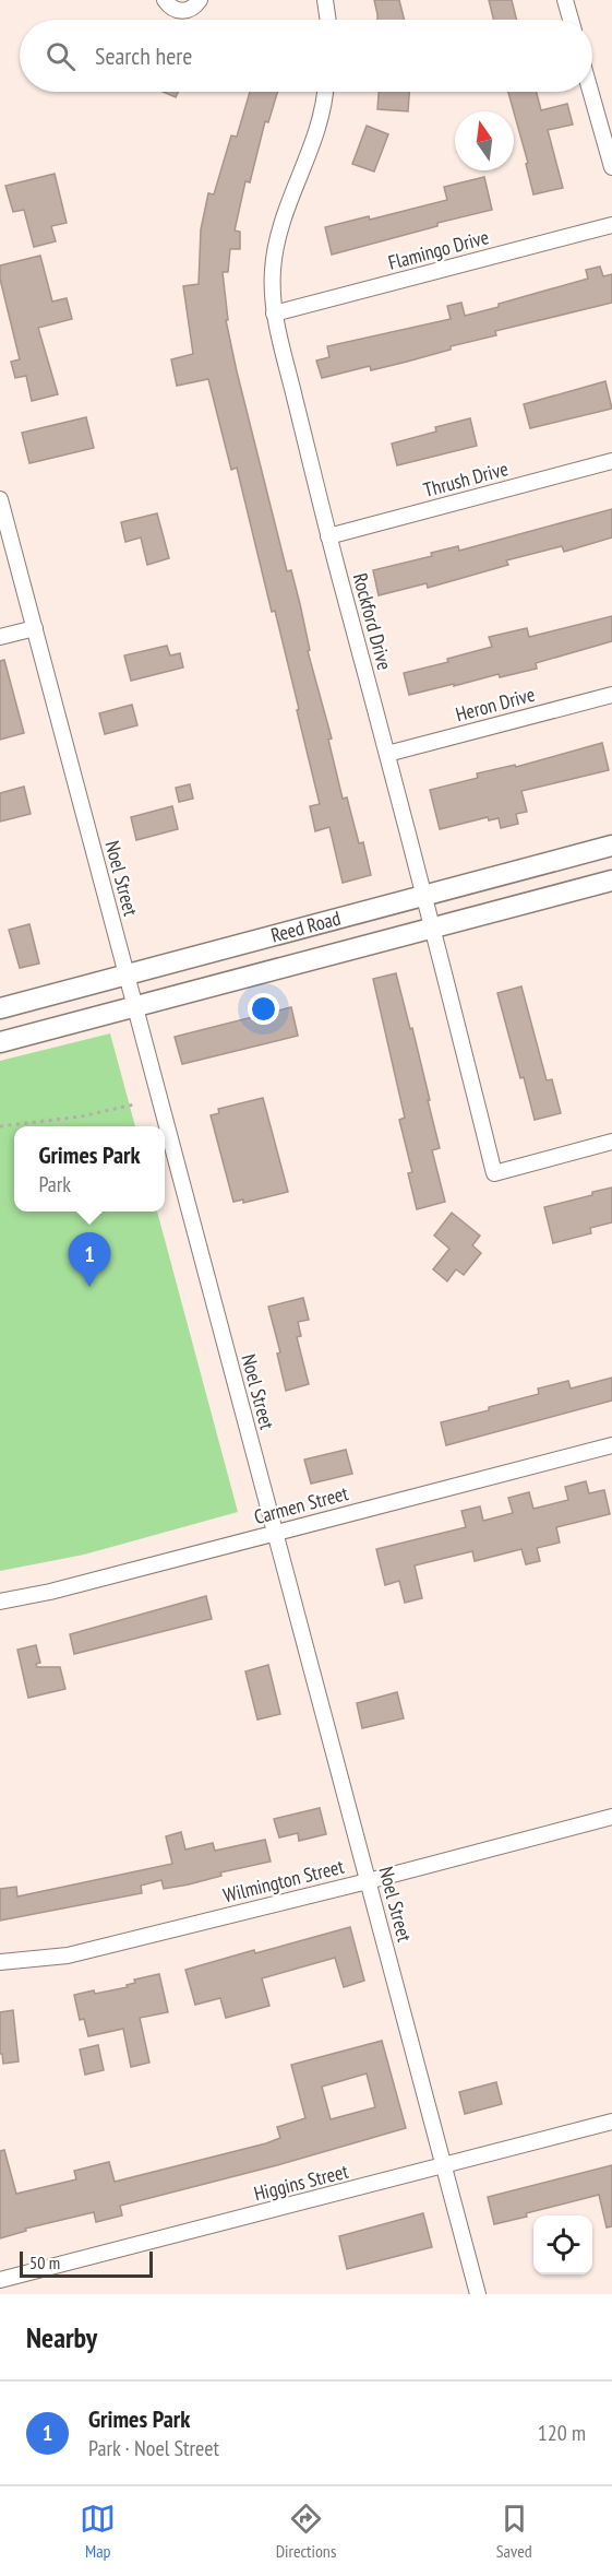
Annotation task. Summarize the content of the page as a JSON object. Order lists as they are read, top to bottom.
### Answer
{
  "streets": {
    "street": [
      "Flamingo Drive",
      "Thrush Drive",
      "Rockford Drive",
      "Heron Drive",
      "Noel Street",
      "Reed Road",
      "Carmen Street",
      "Wilmington Street",
      "Higgins Street"
    ]
  },
  "crossings": [
    ["Flamingo Drive", "Rockford Drive"],
    ["Thrush Drive", "Rockford Drive"],
    ["Rockford Drive", "Heron Drive"],
    ["Rockford Drive", "Reed Road"],
    ["Noel Street", "Reed Road"],
    ["Noel Street", "Carmen Street"],
    ["Noel Street", "Wilmington Street"],
    ["Noel Street", "Higgins Street"]
  ],
  "scale_bar": "50 m",
  "north": "top",
  "page": {
    "search": "Search here",
    "popup": ["Grimes Park", "Park"],
    "pins": "1",
    "scale": "50 m",
    "heading": "Nearby",
    "list": [
      {
        "mark": "1",
        "name": "Grimes Park",
        "note": "Park · Noel Street",
        "value": "120 m"
      }
    ],
    "nav": ["Map", "Directions", "Saved"]
  }
}
